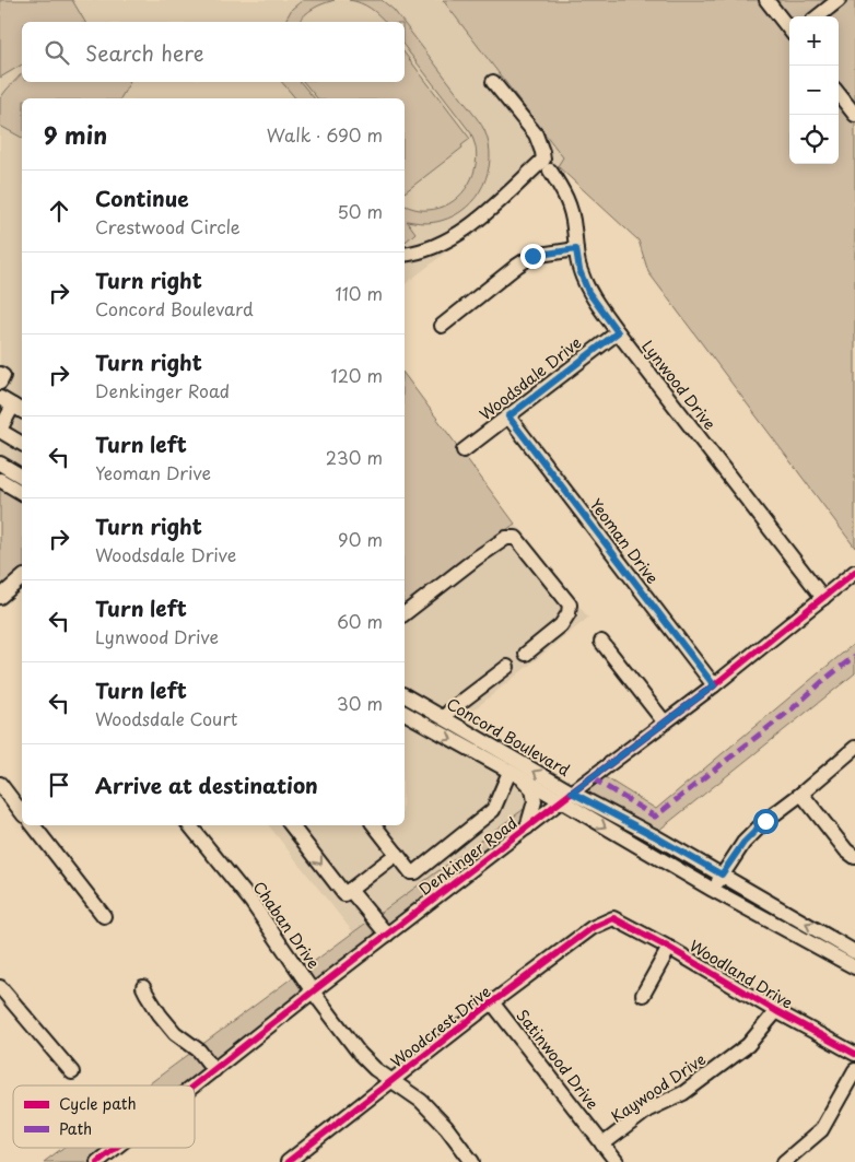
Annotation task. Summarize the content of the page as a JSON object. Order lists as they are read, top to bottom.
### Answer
{
  "streets": {
    "street": [
      "Woodsdale Drive",
      "Lynwood Drive",
      "Yeoman Drive",
      "Concord Boulevard",
      "Denkinger Road",
      "Chaban Drive",
      "Woodland Drive",
      "Woodcrest Drive",
      "Satinwood Drive",
      "Kaywood Drive"
    ]
  },
  "crossings": [
    ["Woodsdale Drive", "Lynwood Drive"],
    ["Woodsdale Drive", "Yeoman Drive"],
    ["Lynwood Drive", "Denkinger Road"],
    ["Yeoman Drive", "Denkinger Road"],
    ["Concord Boulevard", "Denkinger Road"],
    ["Denkinger Road", "Chaban Drive"],
    ["Chaban Drive", "Woodcrest Drive"],
    ["Woodland Drive", "Woodcrest Drive"],
    ["Woodland Drive", "Kaywood Drive"],
    ["Woodcrest Drive", "Satinwood Drive"],
    ["Satinwood Drive", "Kaywood Drive"]
  ],
  "legend": ["Cycle path", "Path"],
  "page": {
    "map_buttons": ["+", "−"],
    "search": "Search here",
    "heading": ["9 min", "Walk · 690 m"],
    "list": [
      ["Continue", "Crestwood Circle", "50 m"],
      ["Turn right", "Concord Boulevard", "110 m"],
      ["Turn right", "Denkinger Road", "120 m"],
      ["Turn left", "Yeoman Drive", "230 m"],
      ["Turn right", "Woodsdale Drive", "90 m"],
      ["Turn left", "Lynwood Drive", "60 m"],
      ["Turn left", "Woodsdale Court", "30 m"],
      "Arrive at destination"
    ]
  }
}
